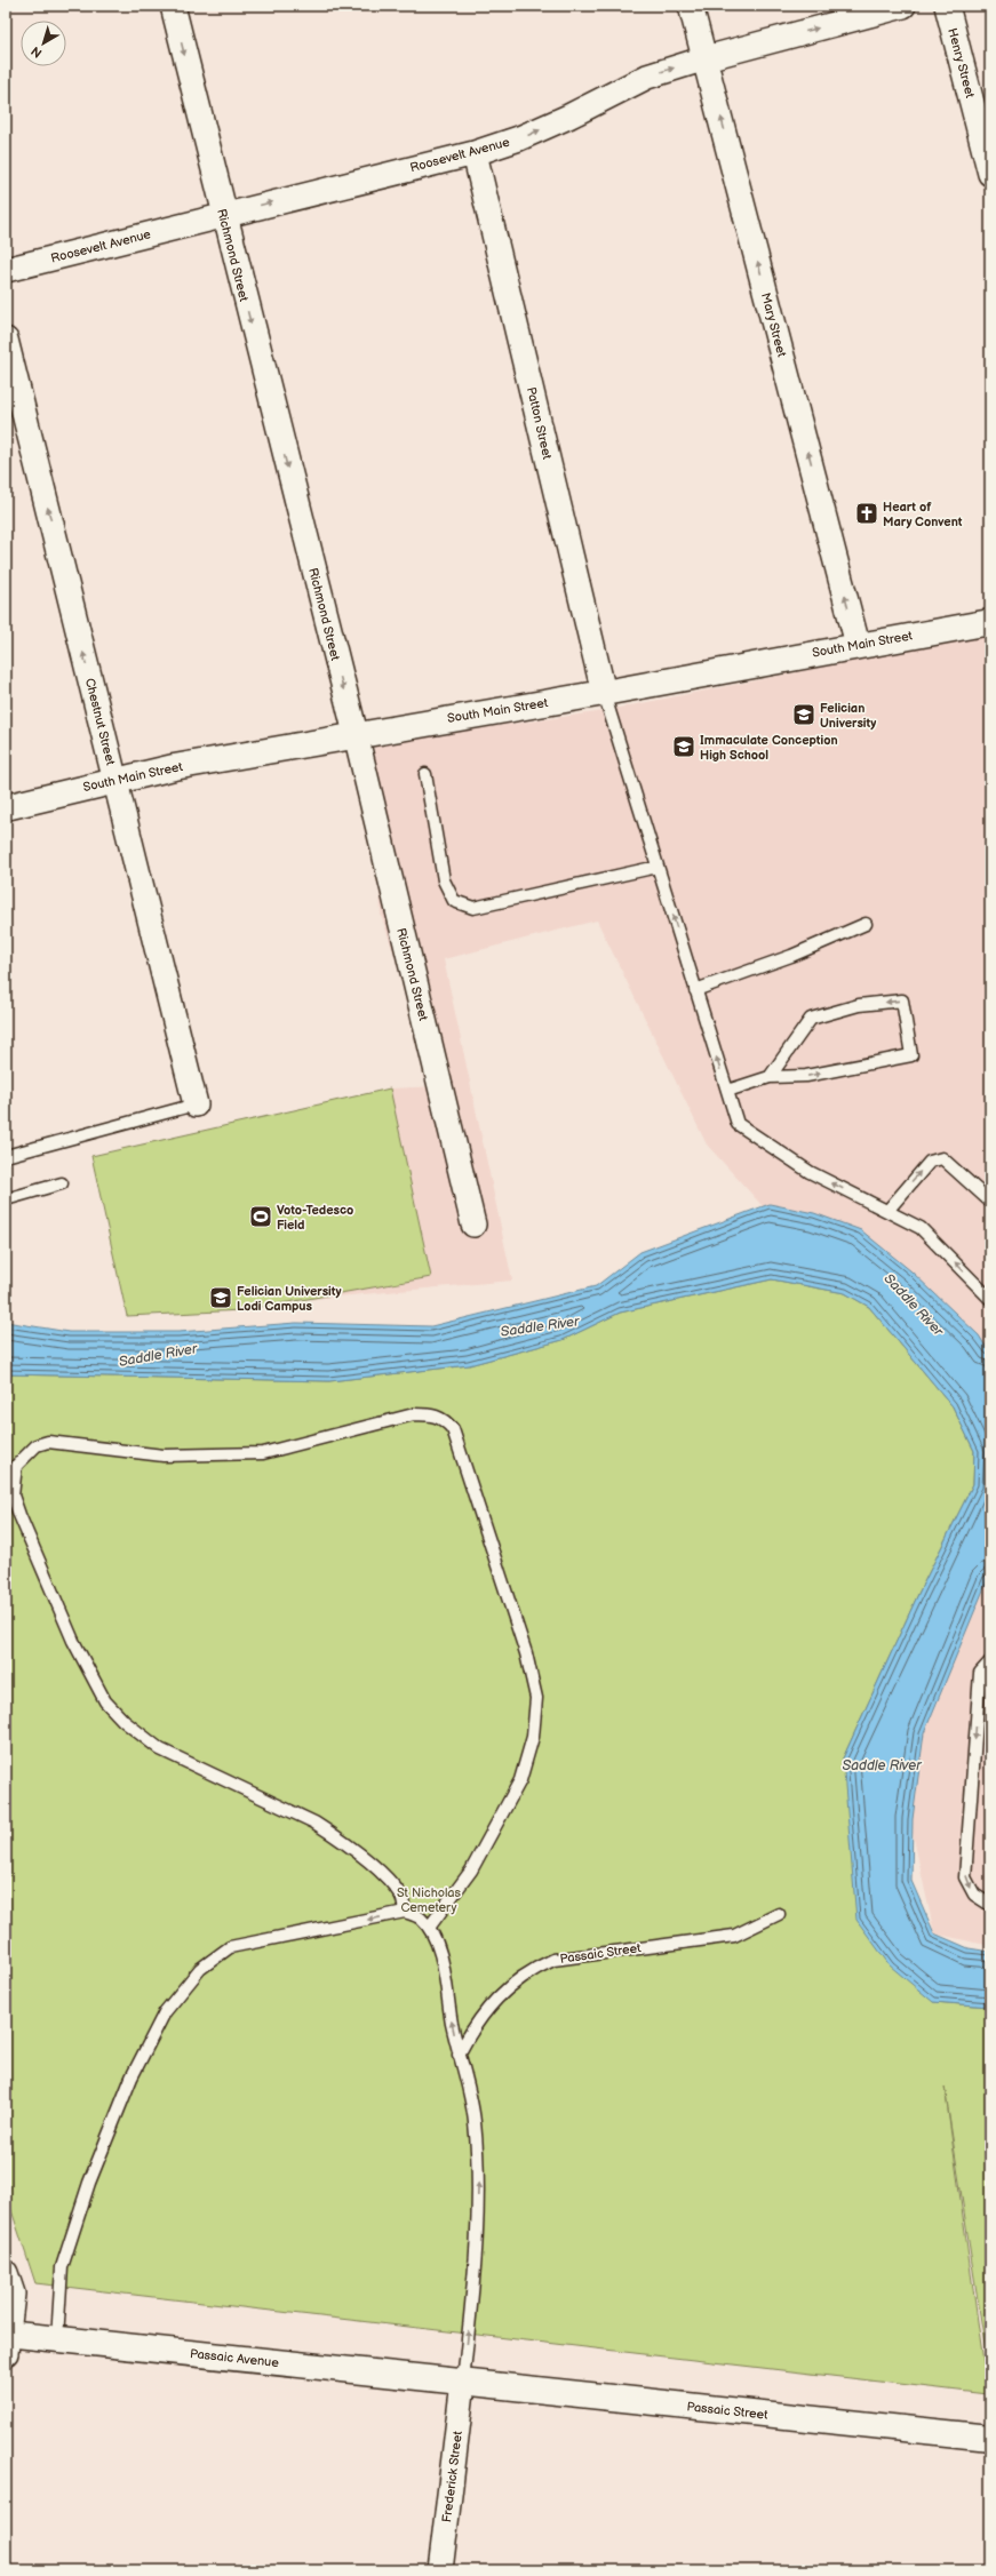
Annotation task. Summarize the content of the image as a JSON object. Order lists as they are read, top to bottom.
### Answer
{
  "streets": {
    "street": [
      "Henry Street",
      "Roosevelt Avenue",
      "Richmond Street",
      "Mary Street",
      "Patton Street",
      "South Main Street",
      "Chestnut Street",
      "Passaic Street",
      "Passaic Avenue",
      "Frederick Street"
    ]
  },
  "crossings": [
    ["Roosevelt Avenue", "Richmond Street"],
    ["Roosevelt Avenue", "Mary Street"],
    ["Roosevelt Avenue", "Patton Street"],
    ["Richmond Street", "South Main Street"],
    ["Mary Street", "South Main Street"],
    ["Patton Street", "South Main Street"],
    ["South Main Street", "Chestnut Street"],
    ["Passaic Street", "Passaic Avenue"],
    ["Passaic Street", "Frederick Street"],
    ["Passaic Avenue", "Frederick Street"]
  ],
  "one_way": [
    "Roosevelt Avenue",
    "Richmond Street",
    "Mary Street",
    "Chestnut Street"
  ],
  "water": ["Saddle River"],
  "parks": ["St Nicholas Cemetery"],
  "places": {
    "church": ["Heart of Mary Convent"],
    "school or university": ["Felician University", "Immaculate Conception High School", "Felician University Lodi Campus"],
    "sports": ["Voto-Tedesco Field"]
  },
  "north": "bottom left"
}
